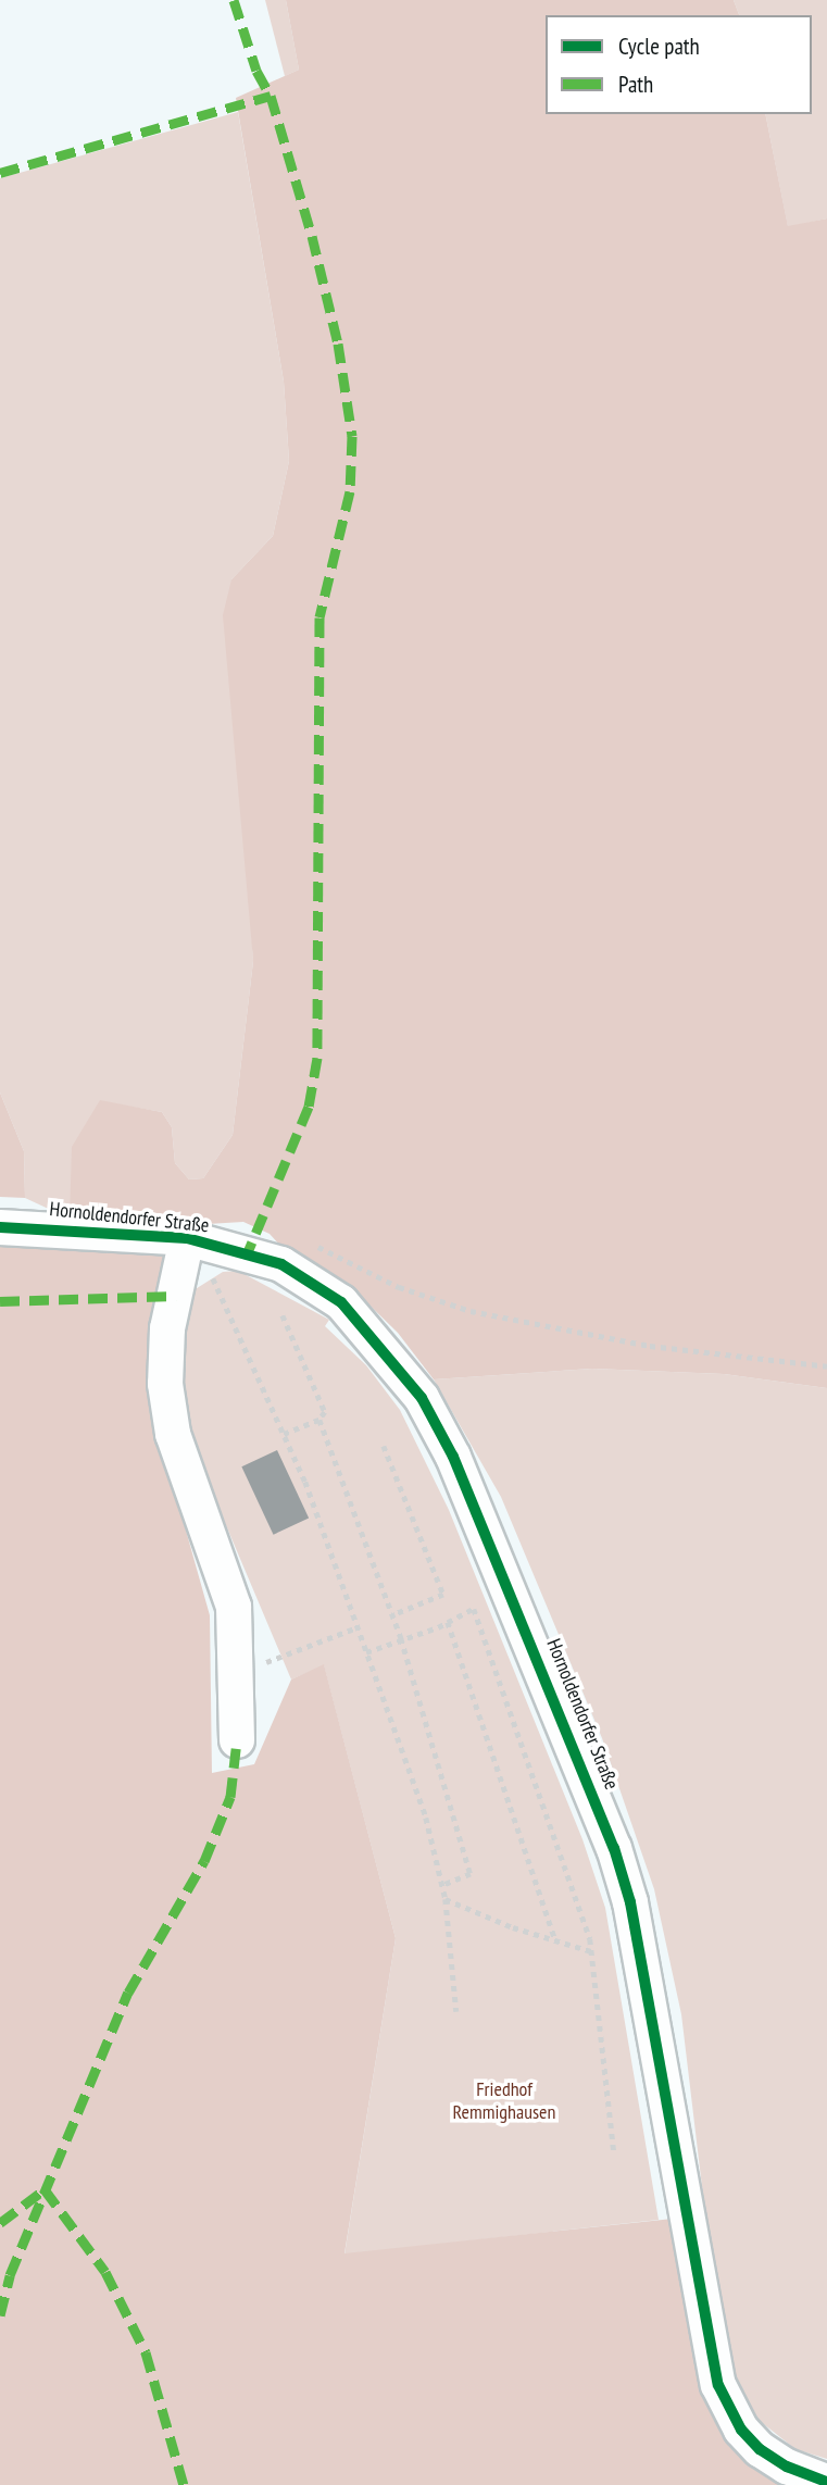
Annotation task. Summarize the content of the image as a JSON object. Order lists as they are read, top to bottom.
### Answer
{
  "streets": {
    "street": ["Hornoldendorfer Straße"]
  },
  "parks": ["Friedhof Remmighausen"],
  "legend": ["Cycle path", "Path"]
}
